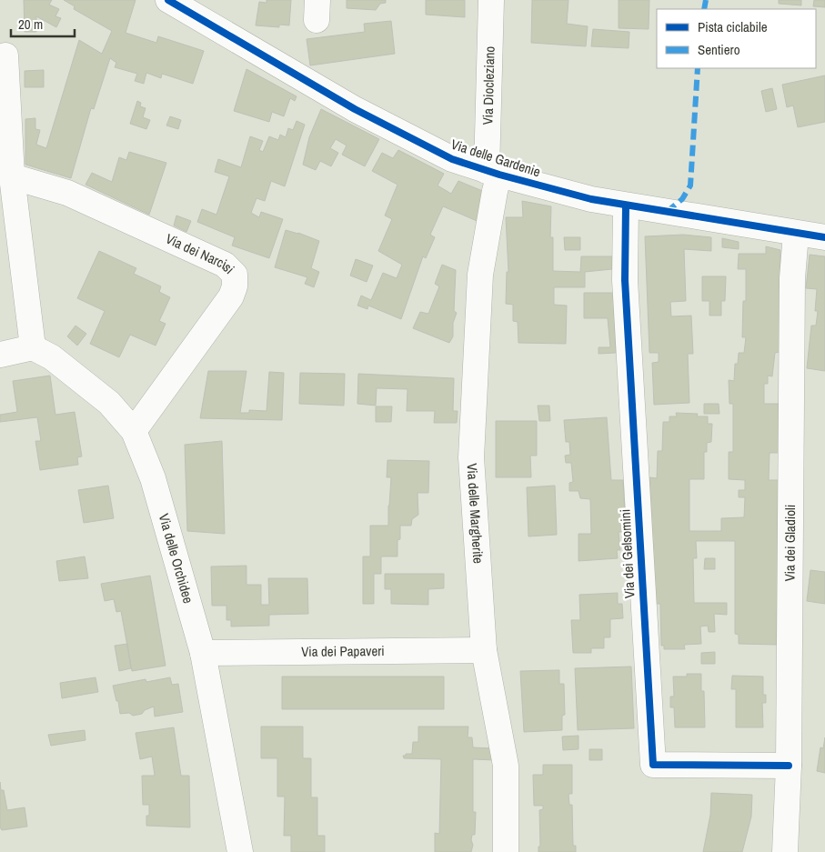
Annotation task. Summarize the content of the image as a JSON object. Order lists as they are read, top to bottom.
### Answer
{
  "streets": {
    "street": [
      "Via Diocleziano",
      "Via delle Gardenie",
      "Via dei Narcisi",
      "Via delle Margherite",
      "Via dei Gladioli",
      "Via dei Gelsomini",
      "Via delle Orchidee",
      "Via dei Papaveri"
    ]
  },
  "crossings": [
    ["Via Diocleziano", "Via delle Gardenie"],
    ["Via Diocleziano", "Via delle Margherite"],
    ["Via delle Gardenie", "Via delle Margherite"],
    ["Via delle Gardenie", "Via dei Gladioli"],
    ["Via delle Gardenie", "Via dei Gelsomini"],
    ["Via dei Narcisi", "Via delle Orchidee"],
    ["Via delle Margherite", "Via dei Papaveri"],
    ["Via dei Gladioli", "Via dei Gelsomini"],
    ["Via delle Orchidee", "Via dei Papaveri"]
  ],
  "legend": ["Pista ciclabile", "Sentiero"],
  "scale_bar": "20 m"
}
